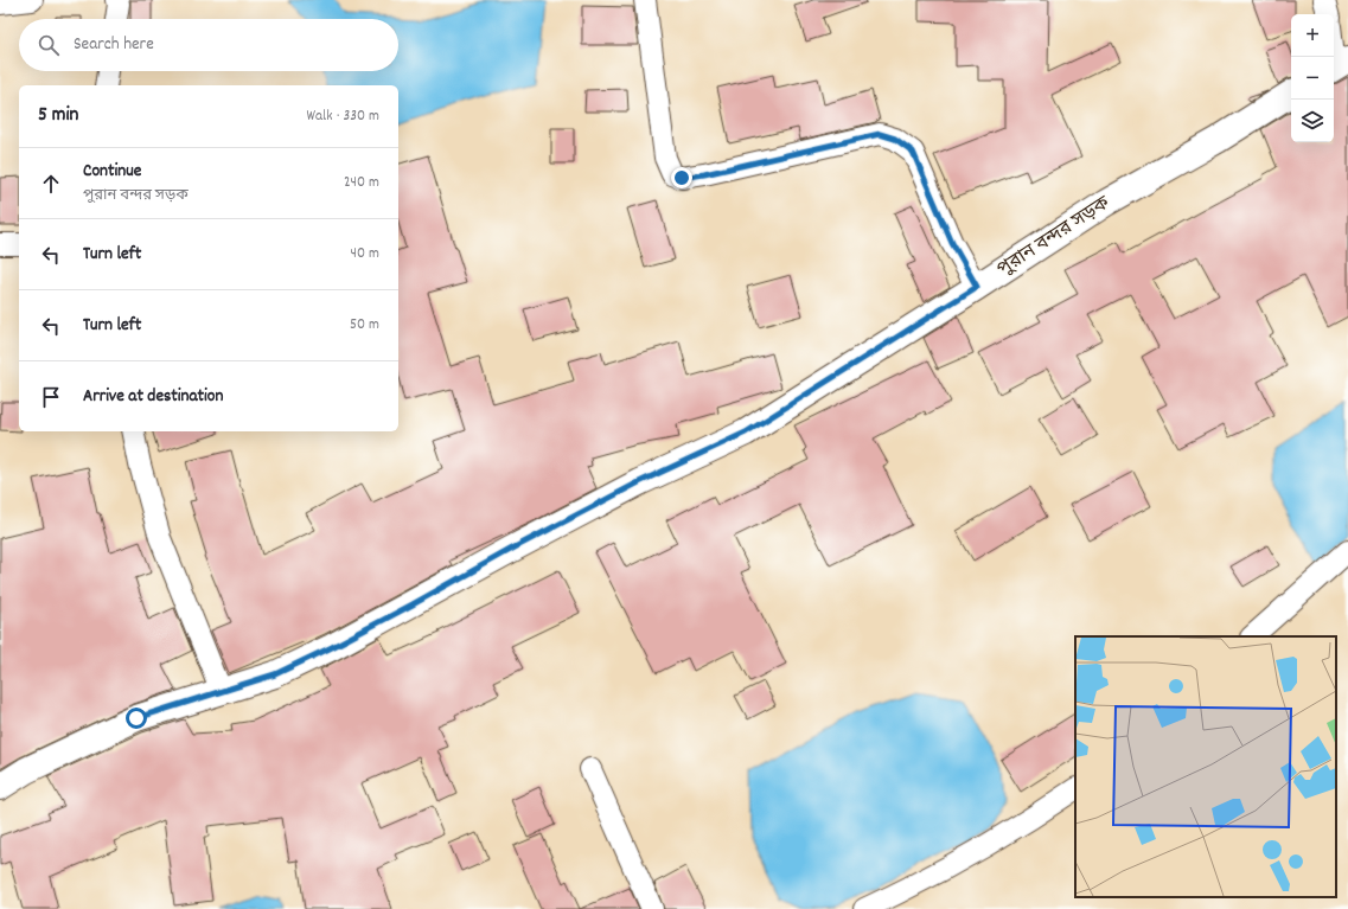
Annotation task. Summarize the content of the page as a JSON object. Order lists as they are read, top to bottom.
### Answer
{
  "streets": {
    "street": ["পুরান বন্দর সড়ক"]
  },
  "page": {
    "map_buttons": ["+", "−"],
    "search": "Search here",
    "heading": ["5 min", "Walk · 330 m"],
    "list": [
      ["Continue", "পুরান বন্দর সড়ক", "240 m"],
      ["Turn left", "40 m"],
      ["Turn left", "50 m"],
      "Arrive at destination"
    ]
  }
}
